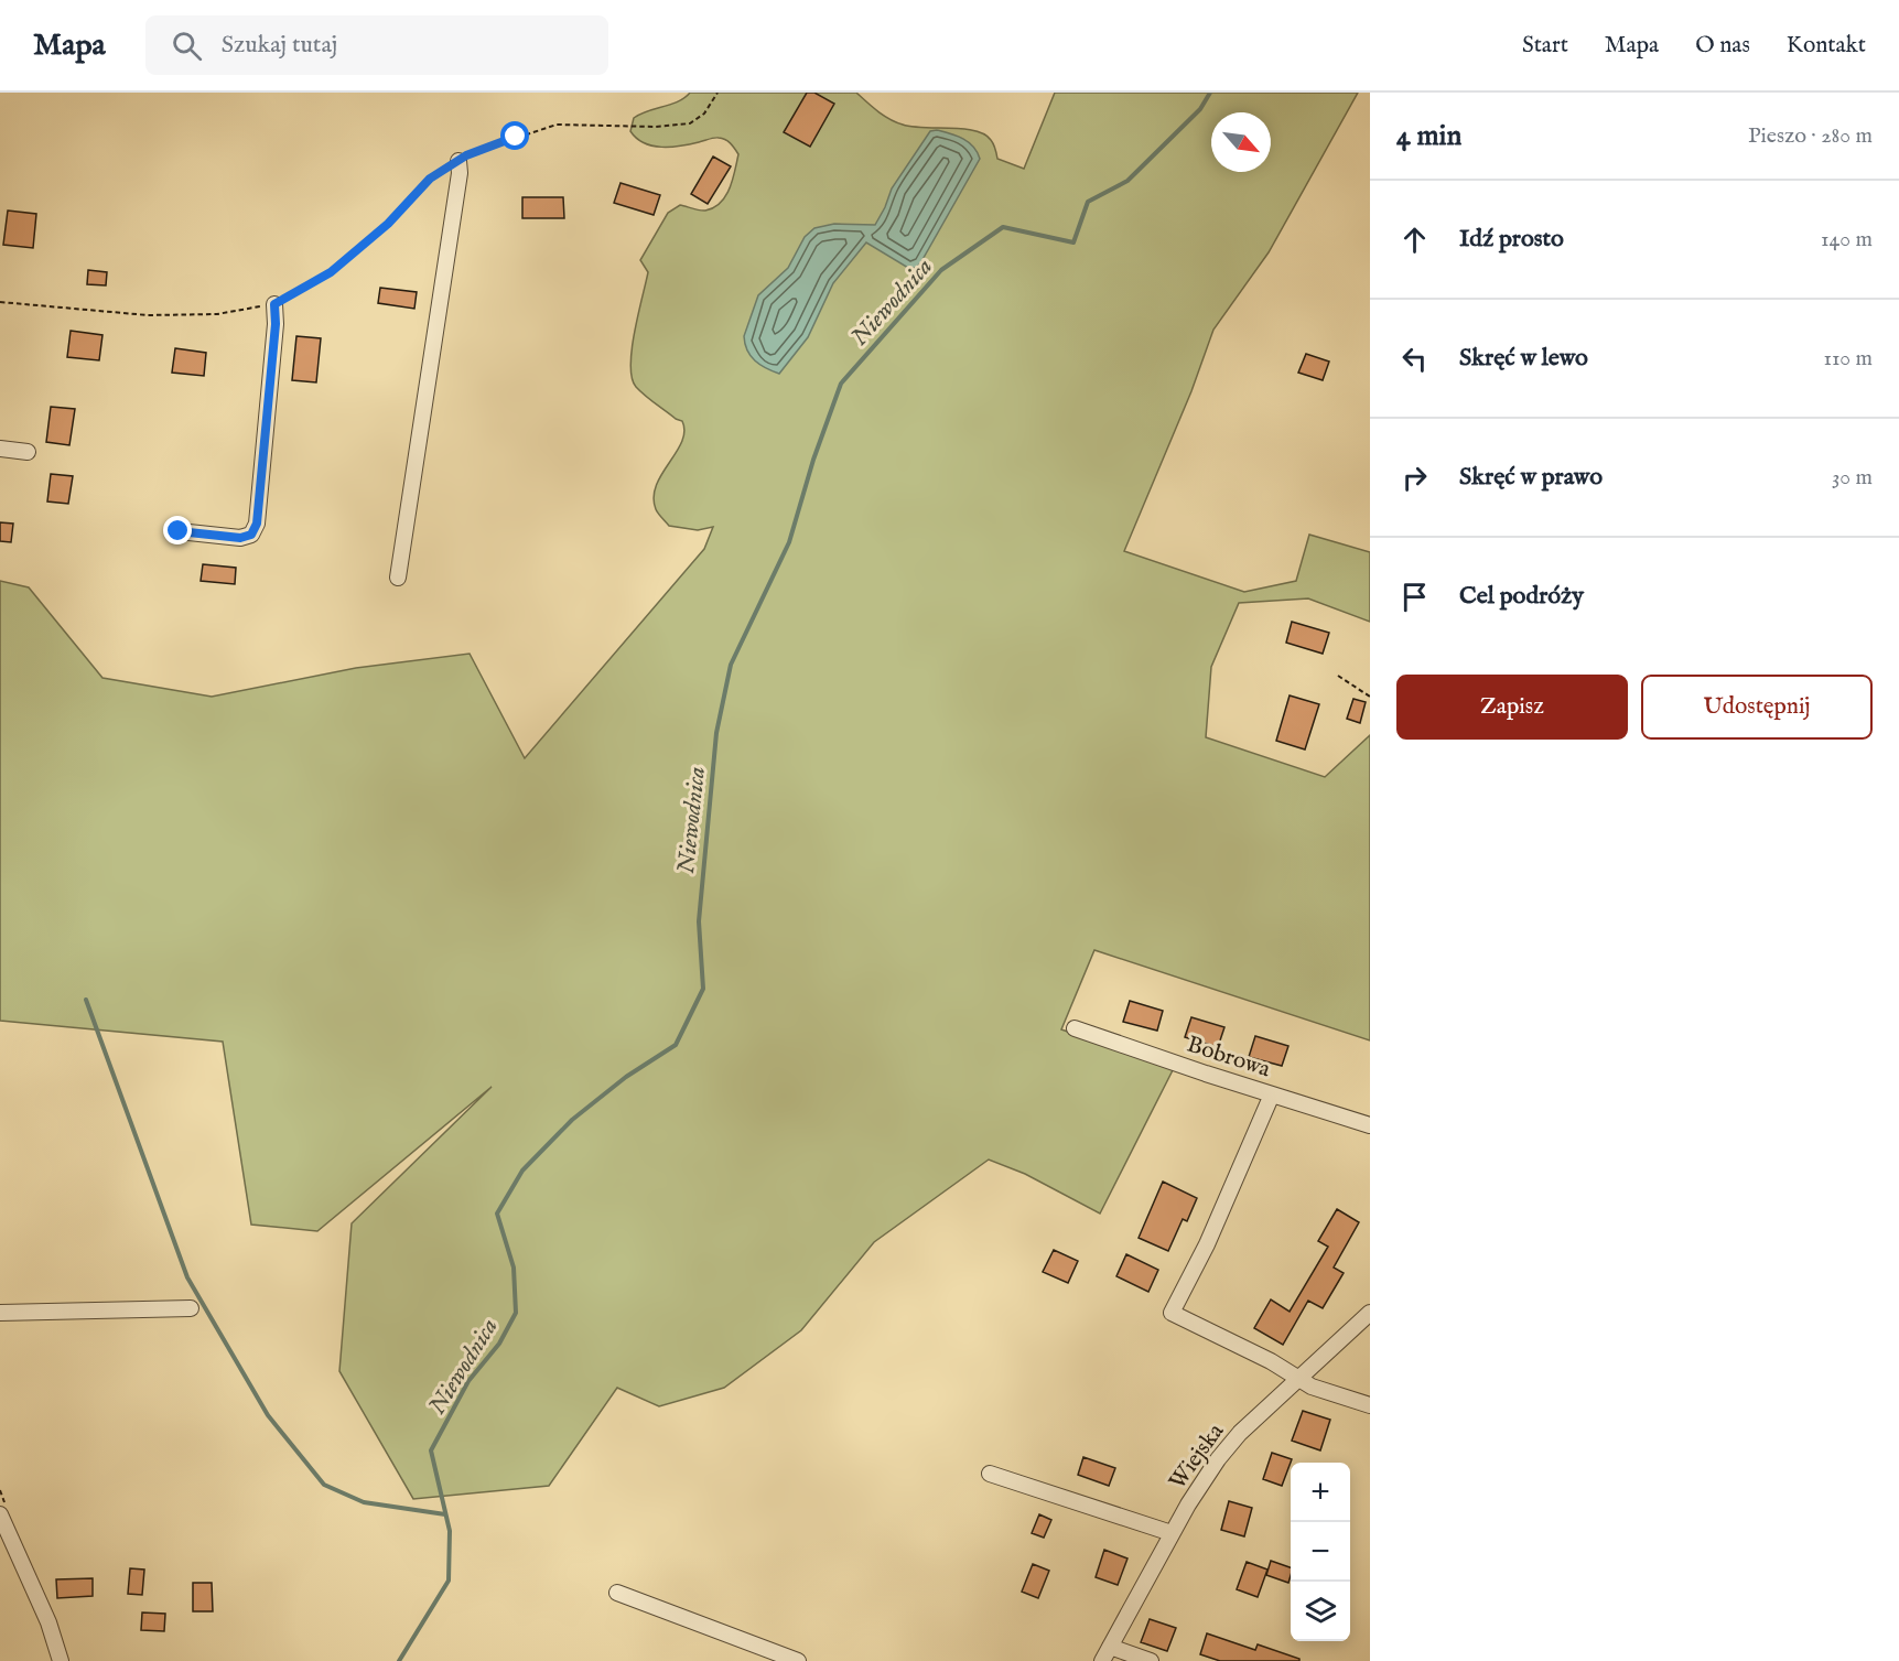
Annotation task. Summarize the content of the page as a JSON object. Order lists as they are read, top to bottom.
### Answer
{
  "streets": {
    "street": ["Bobrowa", "Wiejska"]
  },
  "water": ["Niewodnica"],
  "north": "bottom right",
  "page": {
    "header": "Mapa",
    "search": "Szukaj tutaj",
    "nav": [
      "Start",
      "Mapa",
      "O nas",
      "Kontakt"
    ],
    "heading": ["4 min", "Pieszo · 280 m"],
    "list": [
      ["Idź prosto", "140 m"],
      ["Skręć w lewo", "110 m"],
      ["Skręć w prawo", "30 m"],
      "Cel podróży"
    ],
    "buttons": ["Zapisz", "Udostępnij"],
    "map_buttons": ["+", "−"]
  }
}
